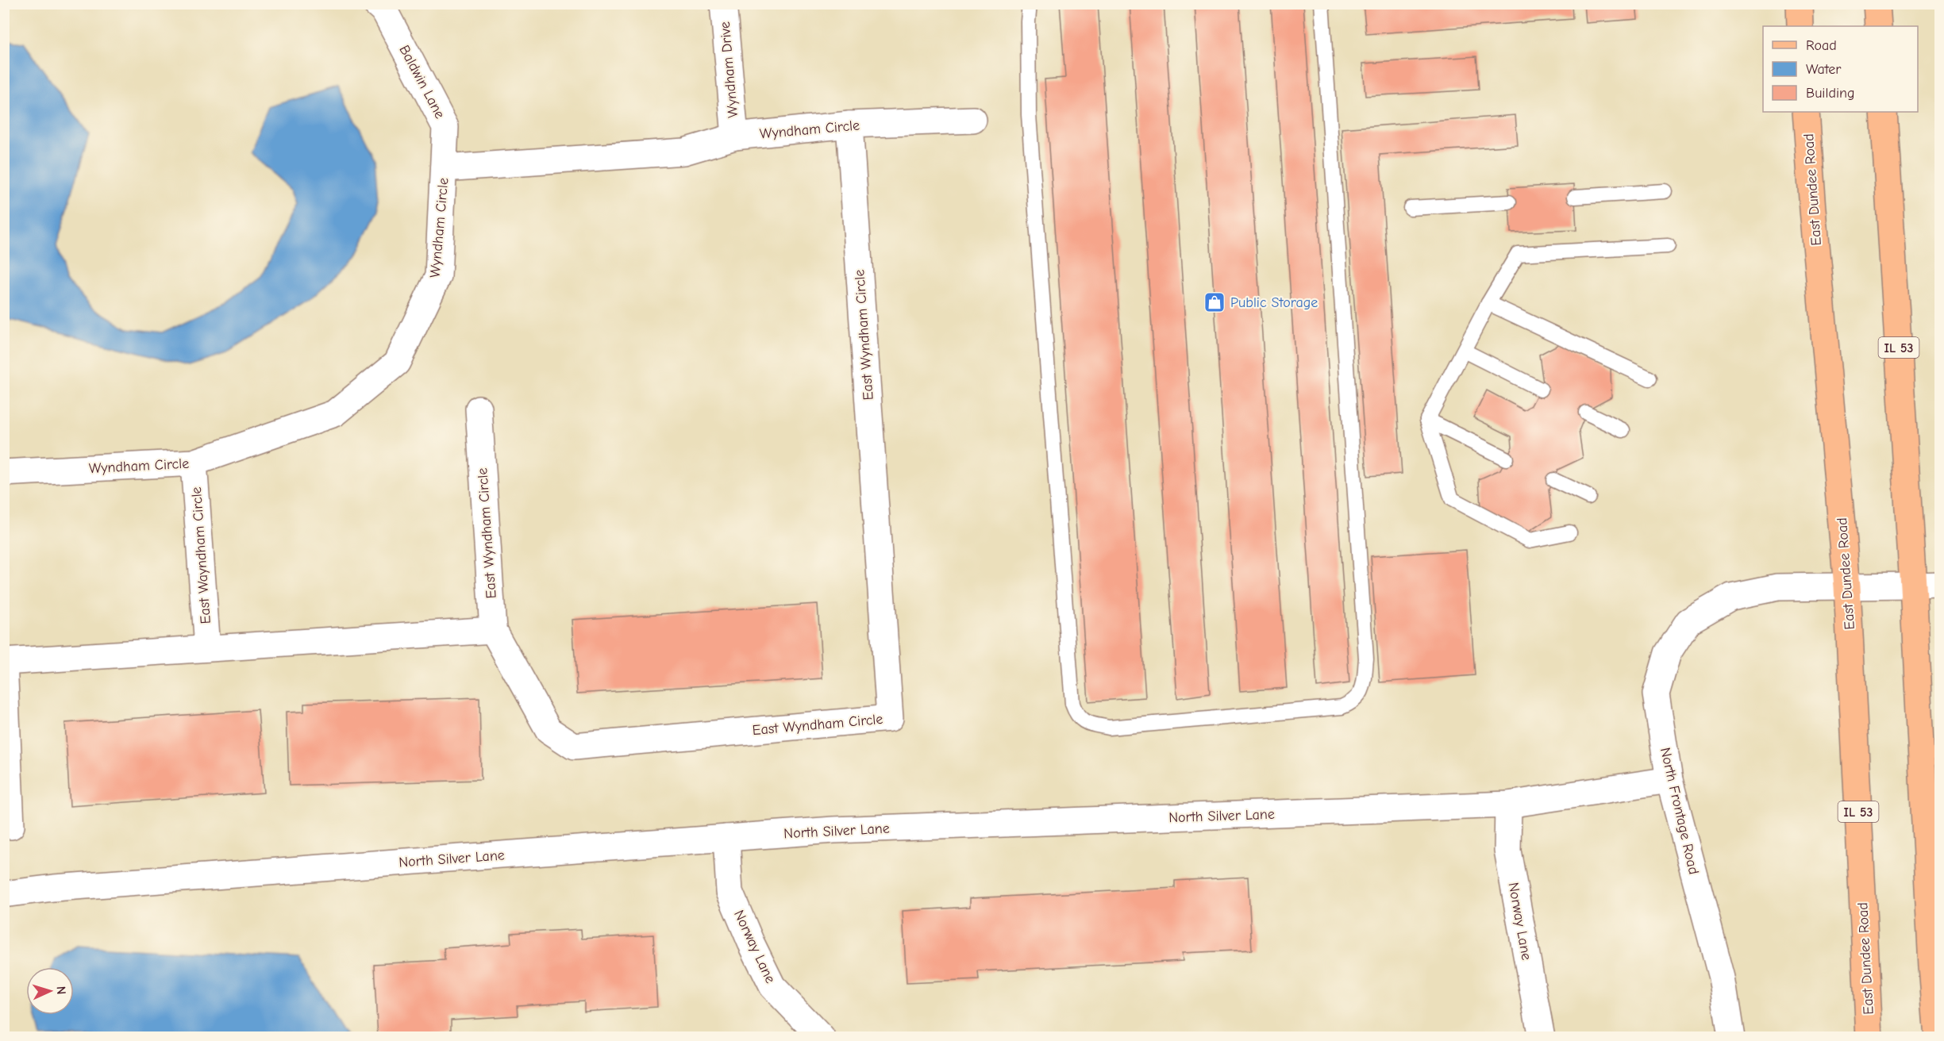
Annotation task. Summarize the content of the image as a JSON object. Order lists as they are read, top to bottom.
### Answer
{
  "streets": {
    "main road": ["East Dundee Road", "IL 53"],
    "street": [
      "Wyndham Drive",
      "Baldwin Lane",
      "Wyndham Circle",
      "East Wyndham Circle",
      "East Wayndham Circle",
      "North Frontage Road",
      "North Silver Lane",
      "Norway Lane"
    ]
  },
  "crossings": [
    ["Wyndham Drive", "Wyndham Circle"],
    ["Baldwin Lane", "Wyndham Circle"],
    ["Wyndham Circle", "East Wyndham Circle"],
    ["Wyndham Circle", "East Wayndham Circle"],
    ["East Dundee Road", "North Frontage Road"],
    ["IL 53", "North Frontage Road"],
    ["North Frontage Road", "North Silver Lane"],
    ["North Silver Lane", "Norway Lane"]
  ],
  "places": {
    "shop": ["Public Storage"]
  },
  "legend": ["Road", "Water", "Building"],
  "north": "right"
}
